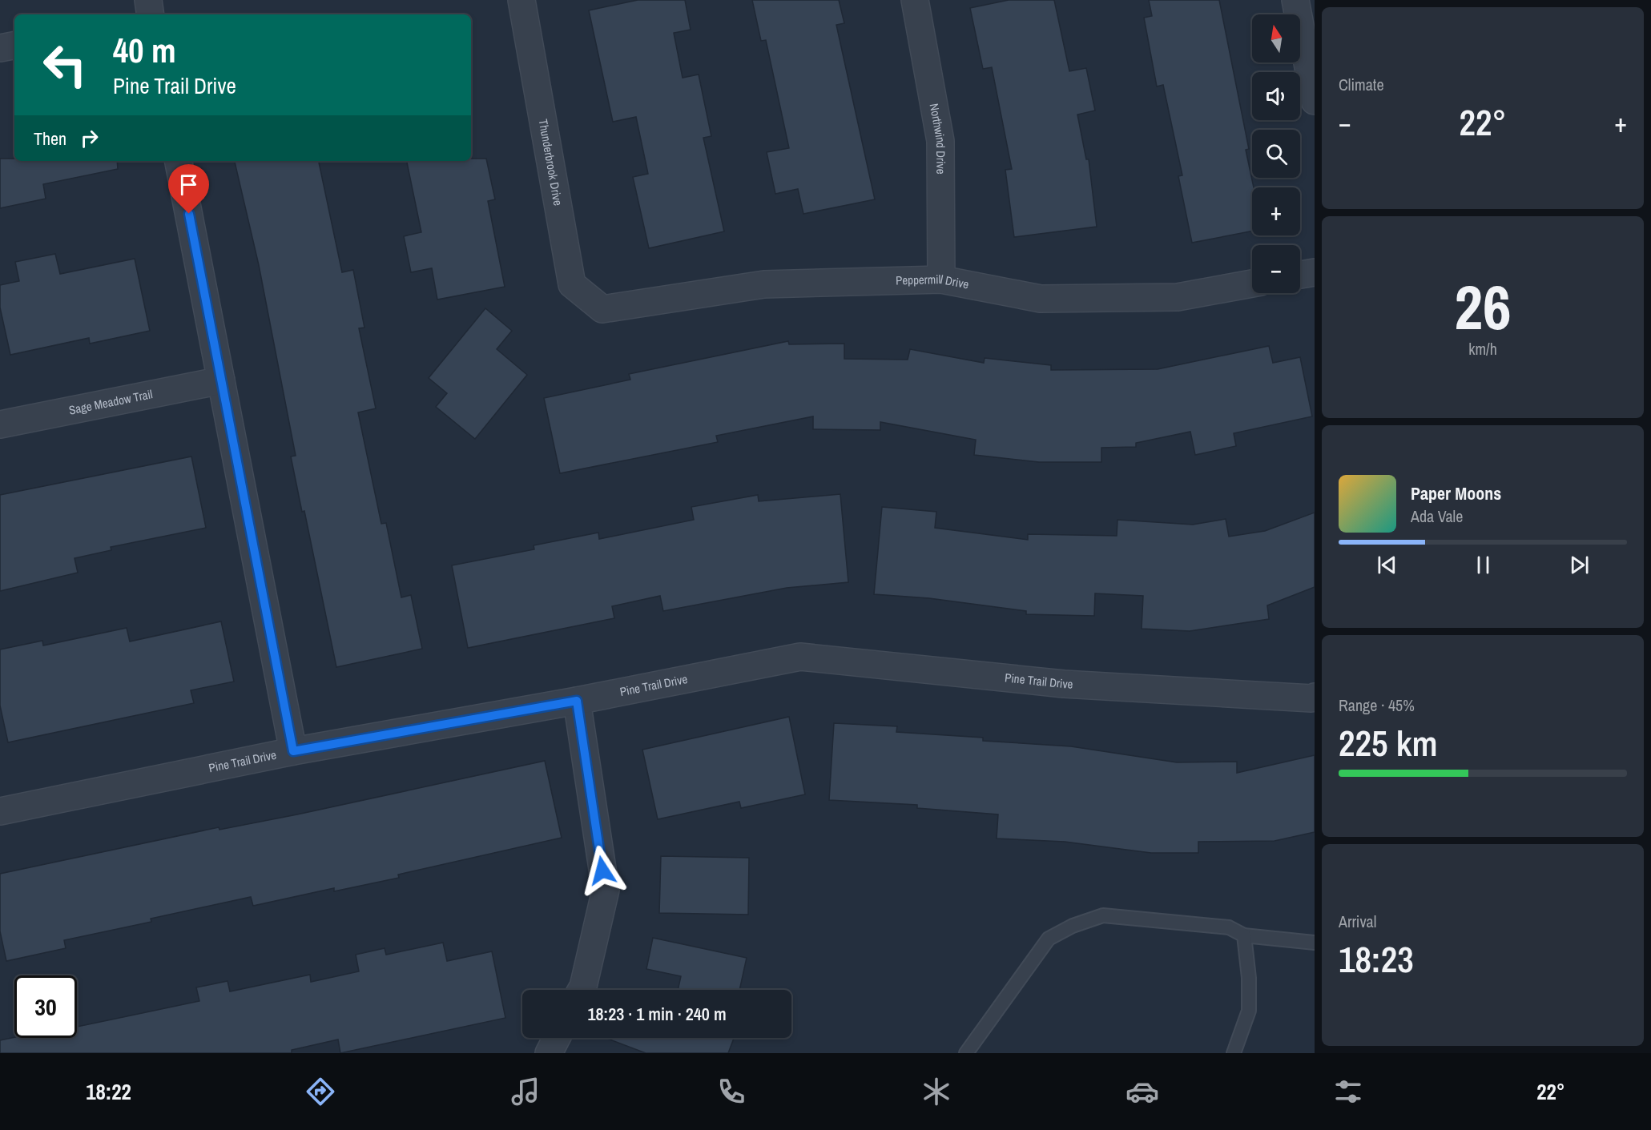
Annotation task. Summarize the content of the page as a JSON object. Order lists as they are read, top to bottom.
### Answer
{
  "streets": {
    "street": [
      "Northwind Drive",
      "Thunderbrook Drive",
      "Peppermill Drive",
      "Sage Meadow Trail",
      "Pine Trail Drive"
    ]
  },
  "crossings": [
    ["Northwind Drive", "Peppermill Drive"],
    ["Thunderbrook Drive", "Peppermill Drive"]
  ],
  "north": "top",
  "page": {
    "tile": [
      "Climate",
      ["26", "km/h"],
      ["Range · 45%", "225 km"],
      ["Arrival", "18:23"]
    ],
    "map_buttons": ["+", "−"],
    "turn": ["40 m", "Pine Trail Drive"],
    "heat": ["−", "22°", "+"],
    "then": "Then",
    "song": ["Paper Moons", "Ada Vale"],
    "limit": "30",
    "trip": "18:23 · 1 min · 240 m",
    "tabs": ["18:22", "22°"]
  }
}
